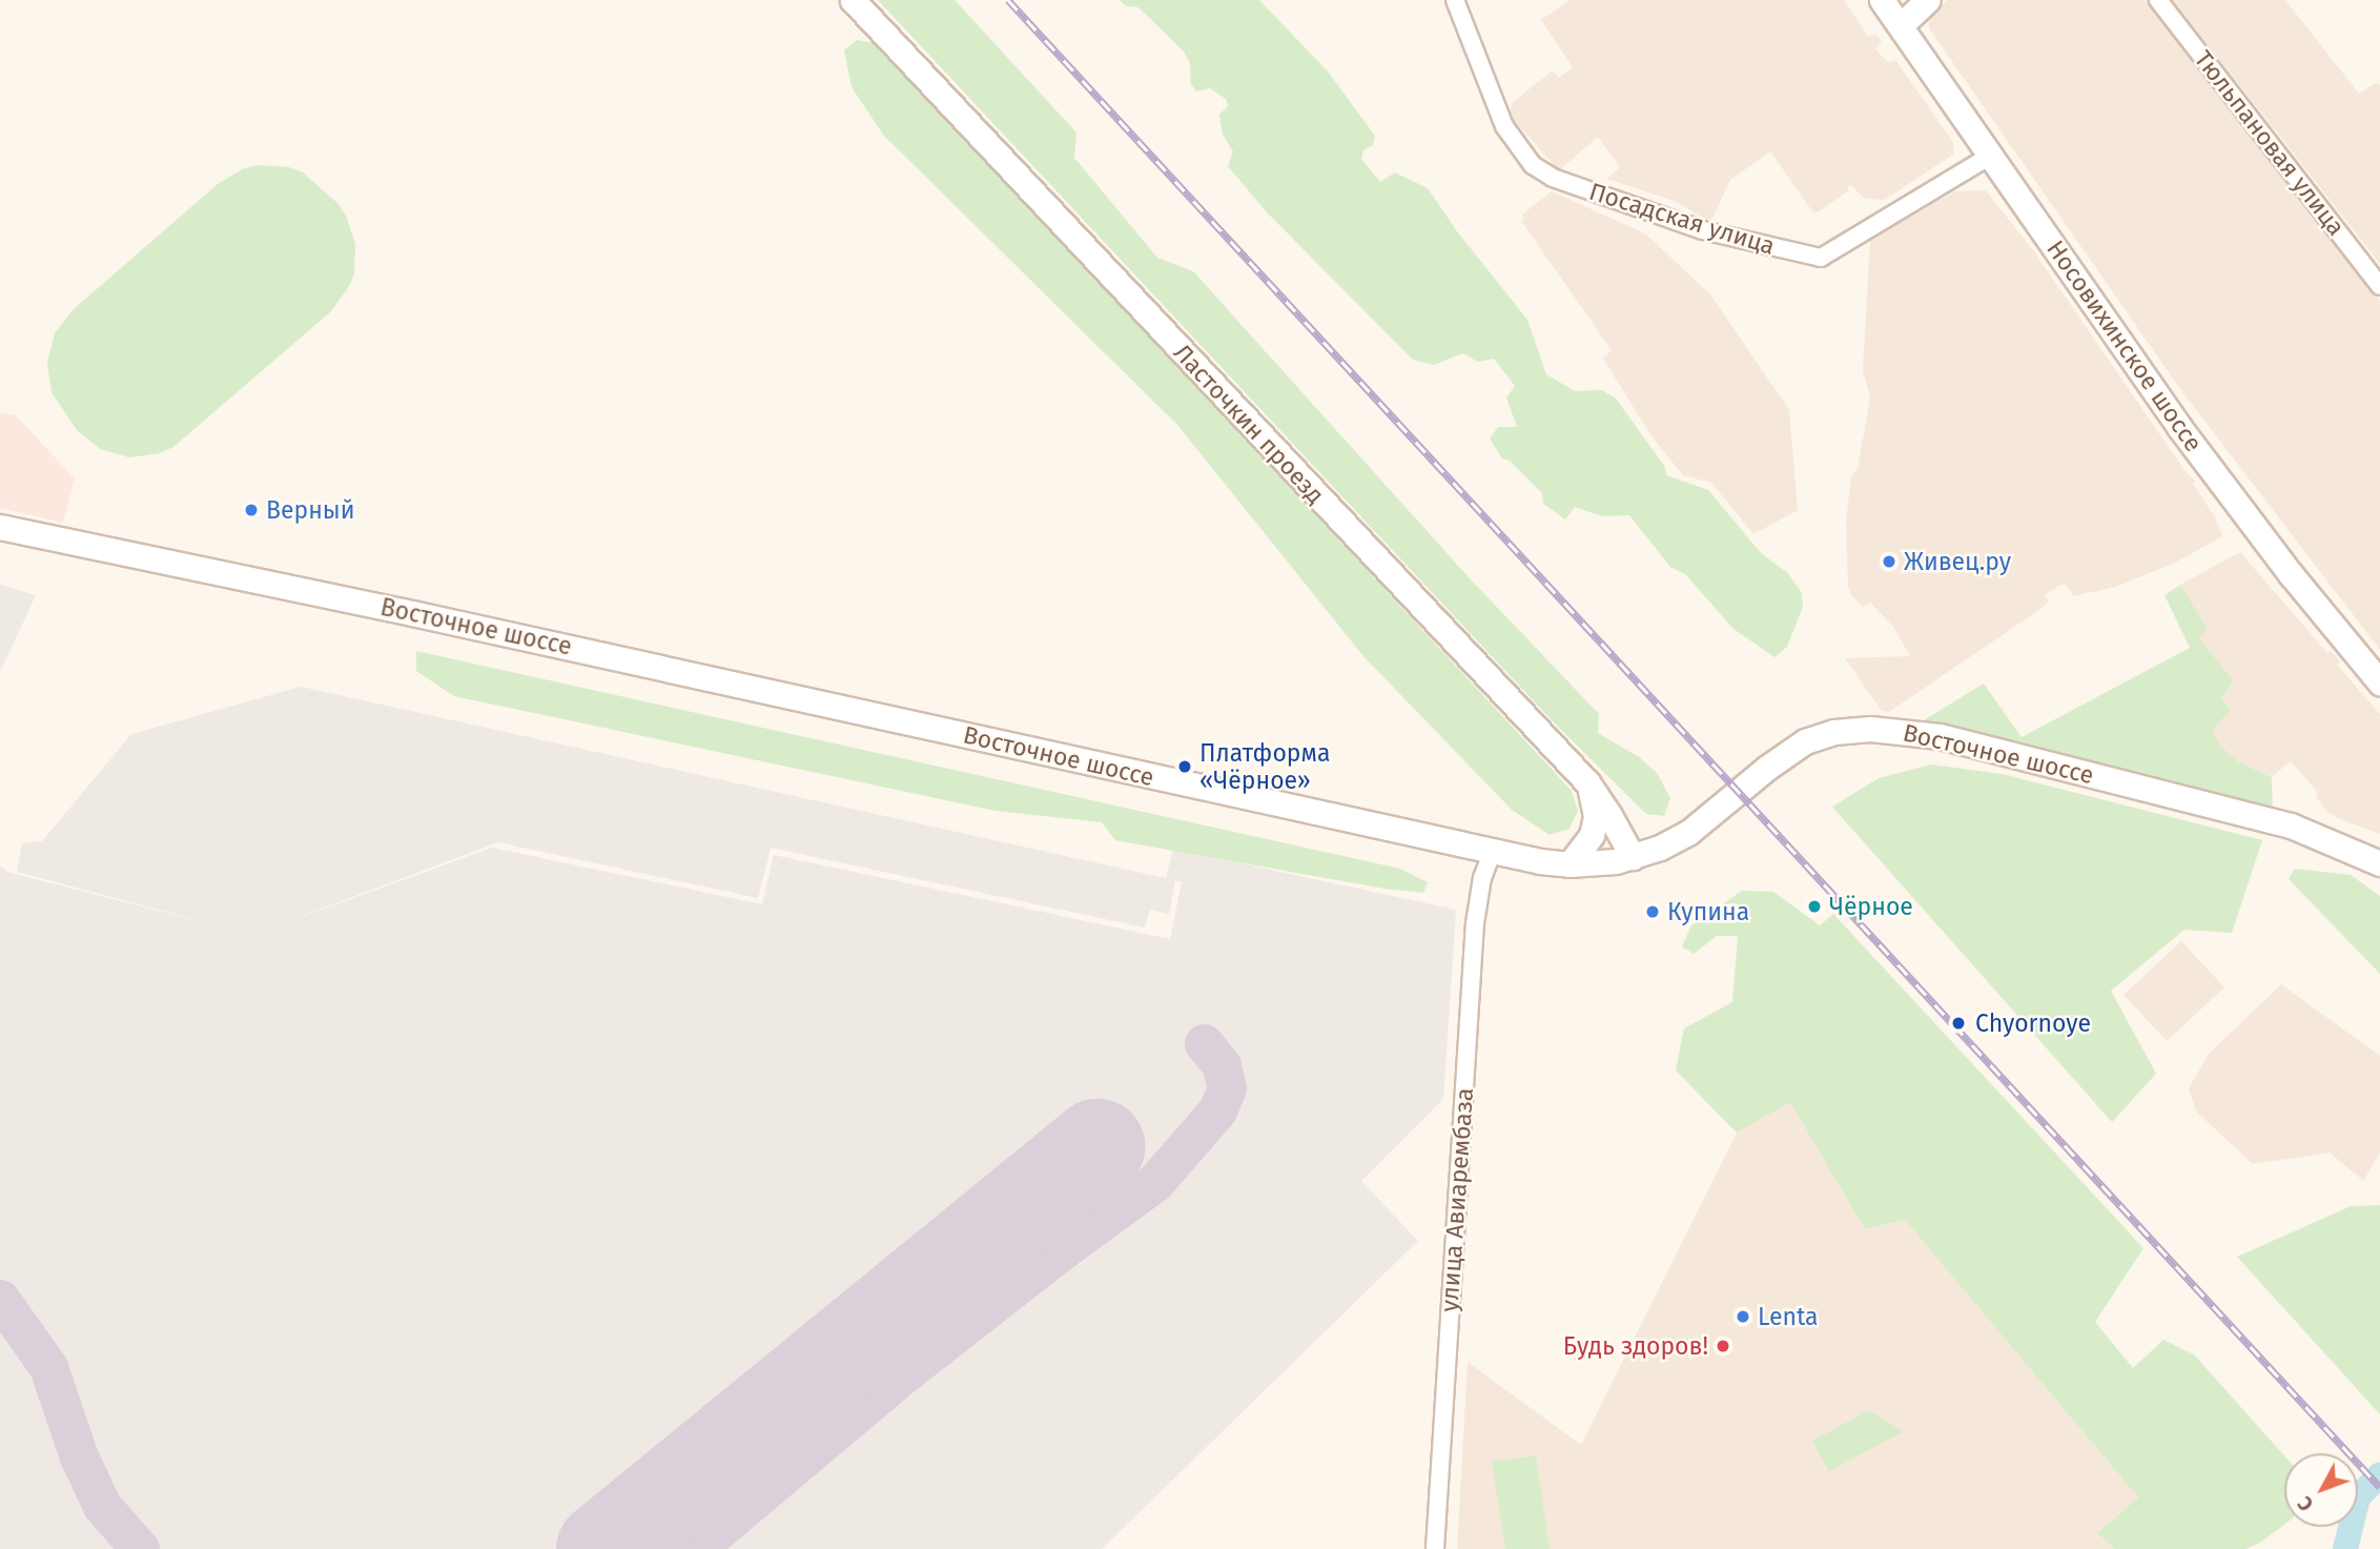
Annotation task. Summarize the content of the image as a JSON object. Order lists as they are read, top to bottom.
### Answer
{
  "streets": {
    "main road": ["Носовихинское шоссе", "Ласточкин проезд", "Восточное шоссе"],
    "street": ["Тюльпановая улица", "Посадская улица", "улица Авиарембаза"]
  },
  "crossings": [
    ["Посадская улица", "Носовихинское шоссе"],
    ["Ласточкин проезд", "Восточное шоссе"],
    ["Восточное шоссе", "улица Авиарембаза"]
  ],
  "places": [
    "Верный",
    "Живец.ру",
    "Платформа «Чёрное»",
    "Чёрное",
    "Купина",
    "Chyornoye",
    "Lenta",
    "Будь здоров!"
  ],
  "north": "bottom left"
}
